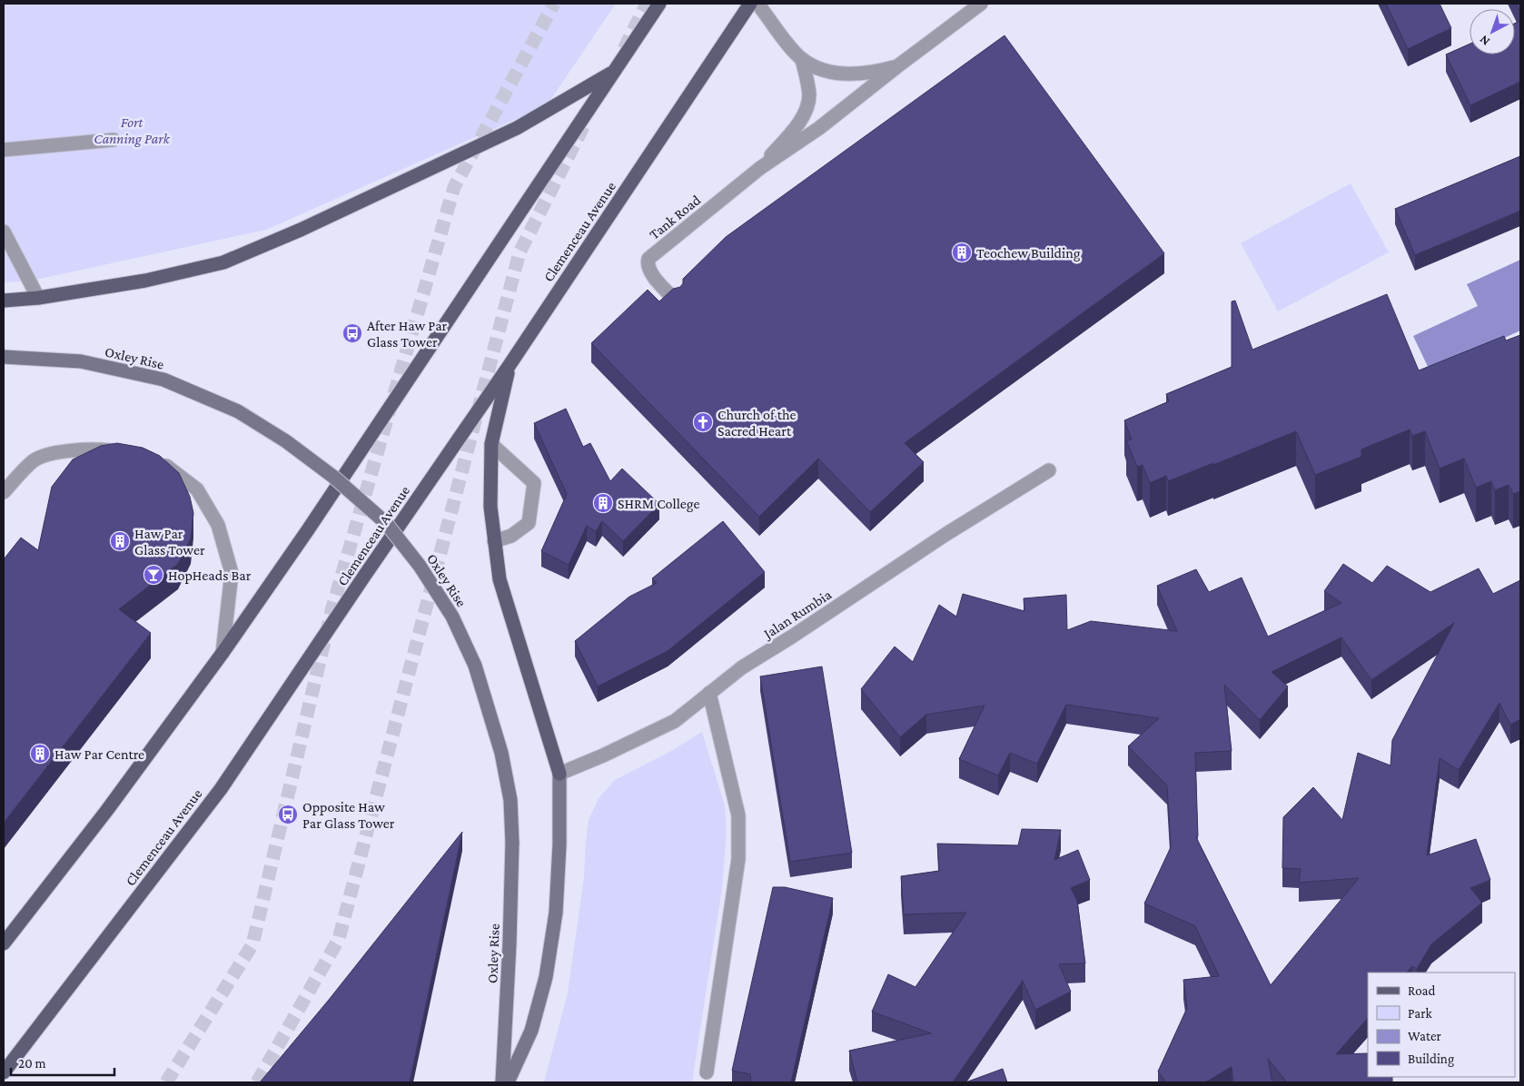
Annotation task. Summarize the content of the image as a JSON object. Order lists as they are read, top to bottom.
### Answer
{
  "streets": {
    "main road": ["Clemenceau Avenue", "Oxley Rise"],
    "street": ["Tank Road", "Jalan Rumbia"]
  },
  "parks": ["Fort Canning Park"],
  "places": {
    "building": [
      "Teochew Building",
      "SHRM College",
      "Haw Par Glass Tower",
      "Haw Par Centre"
    ],
    "bus stop": ["After Haw Par Glass Tower", "Opposite Haw Par Glass Tower"],
    "church": ["Church of the Sacred Heart"],
    "bar": ["HopHeads Bar"]
  },
  "legend": [
    "Road",
    "Park",
    "Water",
    "Building"
  ],
  "scale_bar": "20 m",
  "north": "bottom left"
}
